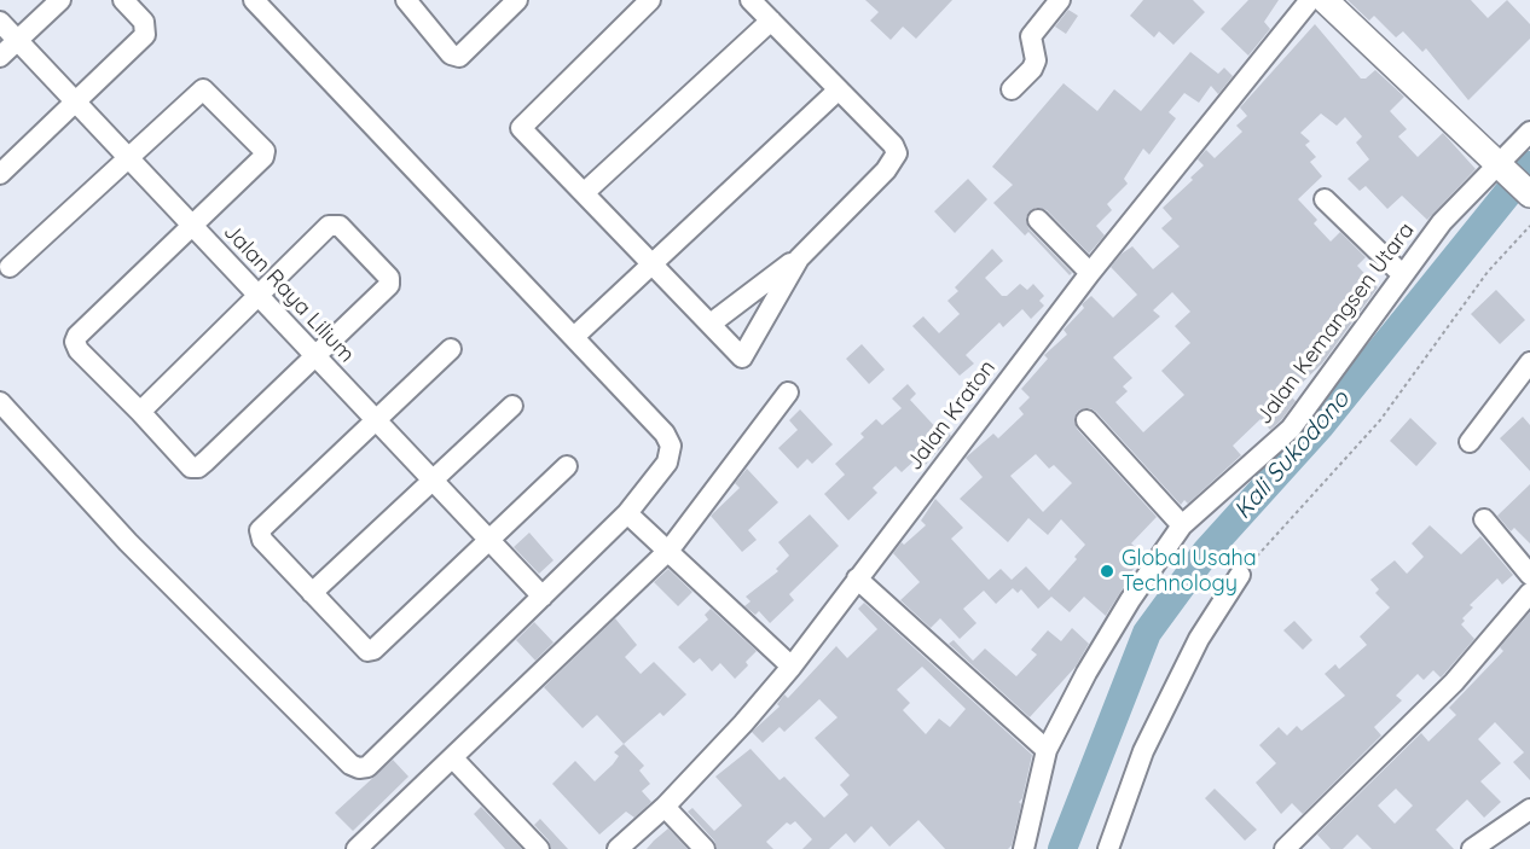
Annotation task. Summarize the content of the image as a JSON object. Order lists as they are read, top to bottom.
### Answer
{
  "streets": {
    "street": ["Jalan Raya Lilium", "Jalan Kemangsen Utara", "Jalan Kraton"]
  },
  "water": ["Kali Sukodono"],
  "places": ["Global Usaha Technology"]
}
